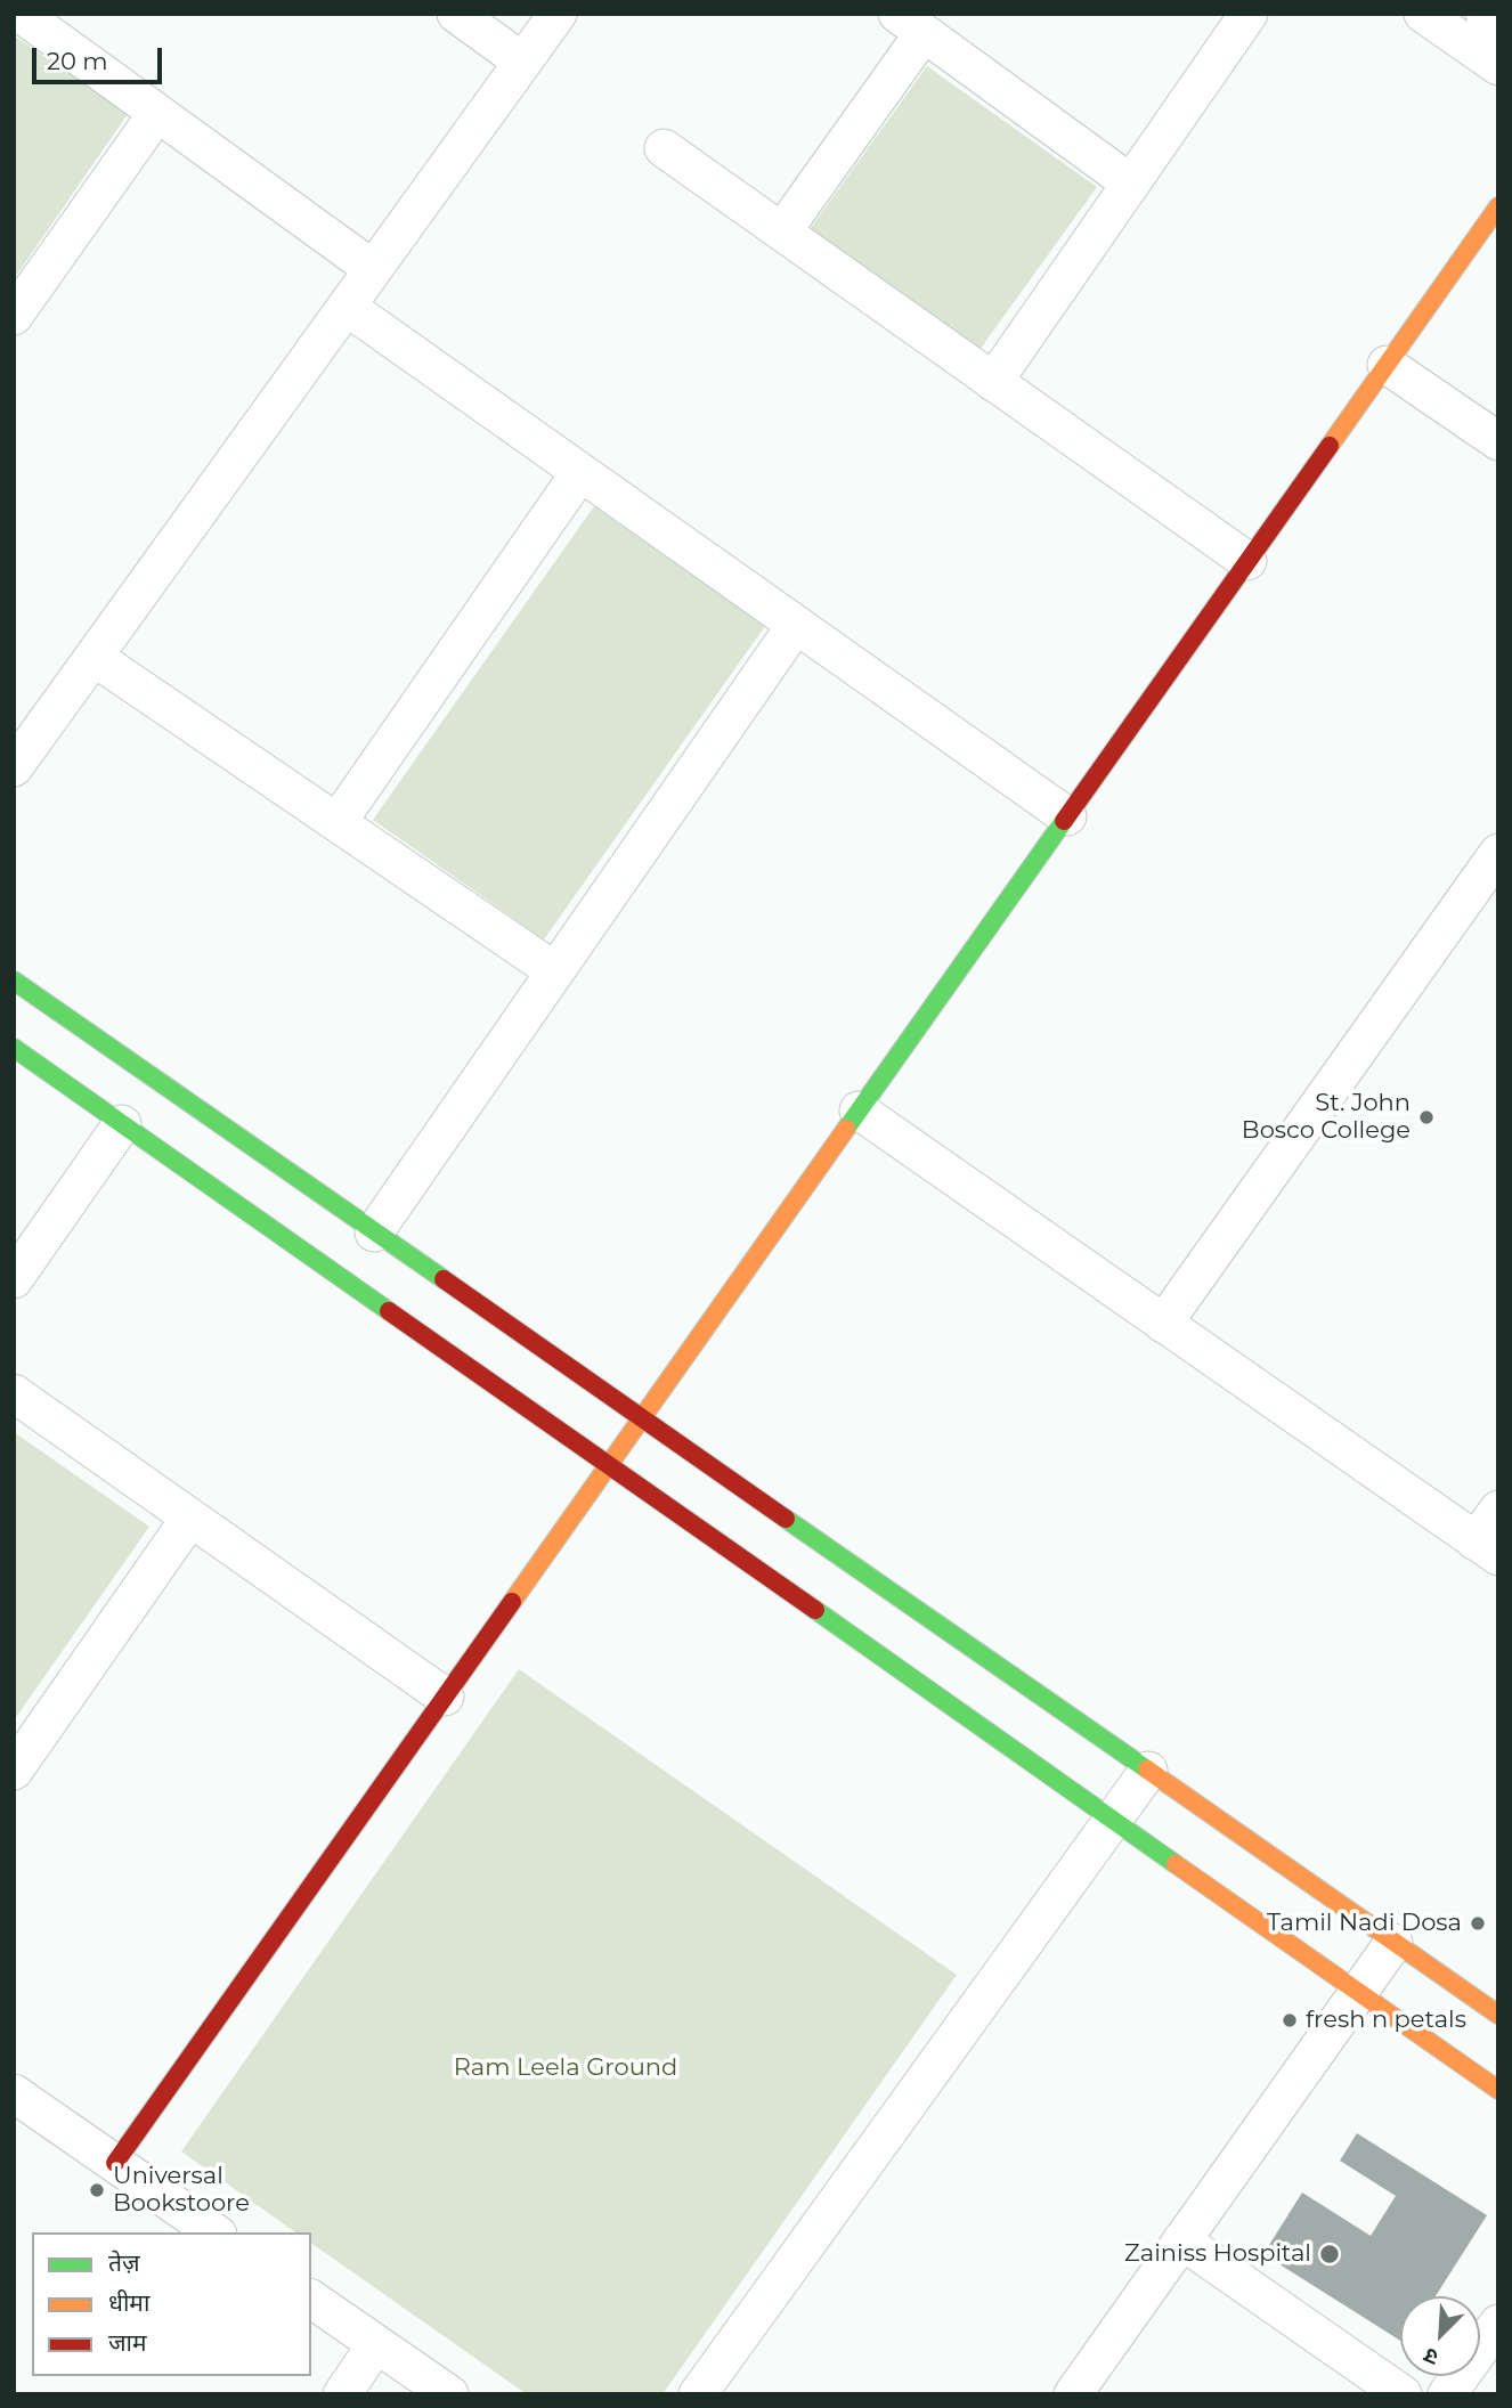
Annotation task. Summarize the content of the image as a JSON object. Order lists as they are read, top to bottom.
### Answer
{
  "parks": ["Ram Leela Ground"],
  "places": [
    "St. John Bosco College",
    "Tamil Nadi Dosa",
    "fresh n petals",
    "Universal Bookstoore",
    "Zainiss Hospital"
  ],
  "legend": ["तेज़", "धीमा", "जाम"],
  "scale_bar": "20 m",
  "north": "bottom left"
}
